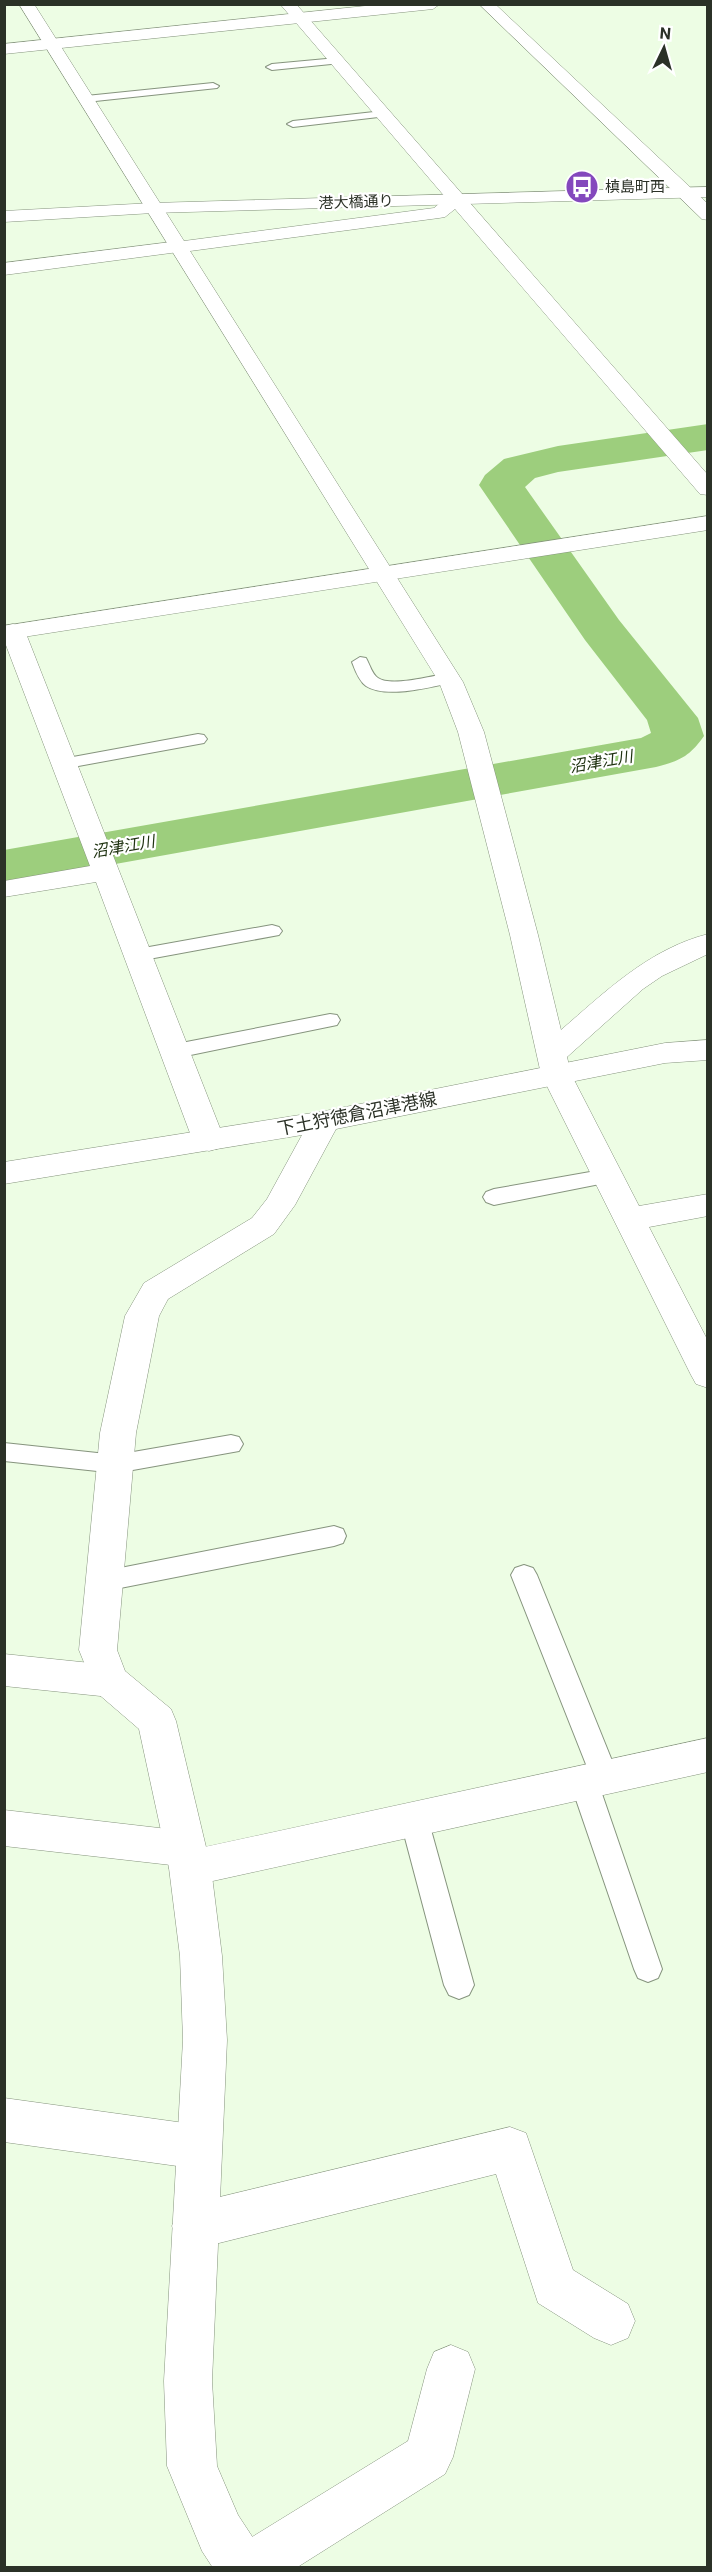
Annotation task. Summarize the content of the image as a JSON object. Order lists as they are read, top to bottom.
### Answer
{
  "streets": {
    "street": ["港大橋通り", "下土狩徳倉沼津港線"]
  },
  "water": ["沼津江川"],
  "places": {
    "bus stop": ["槙島町西"]
  },
  "north": "top"
}
